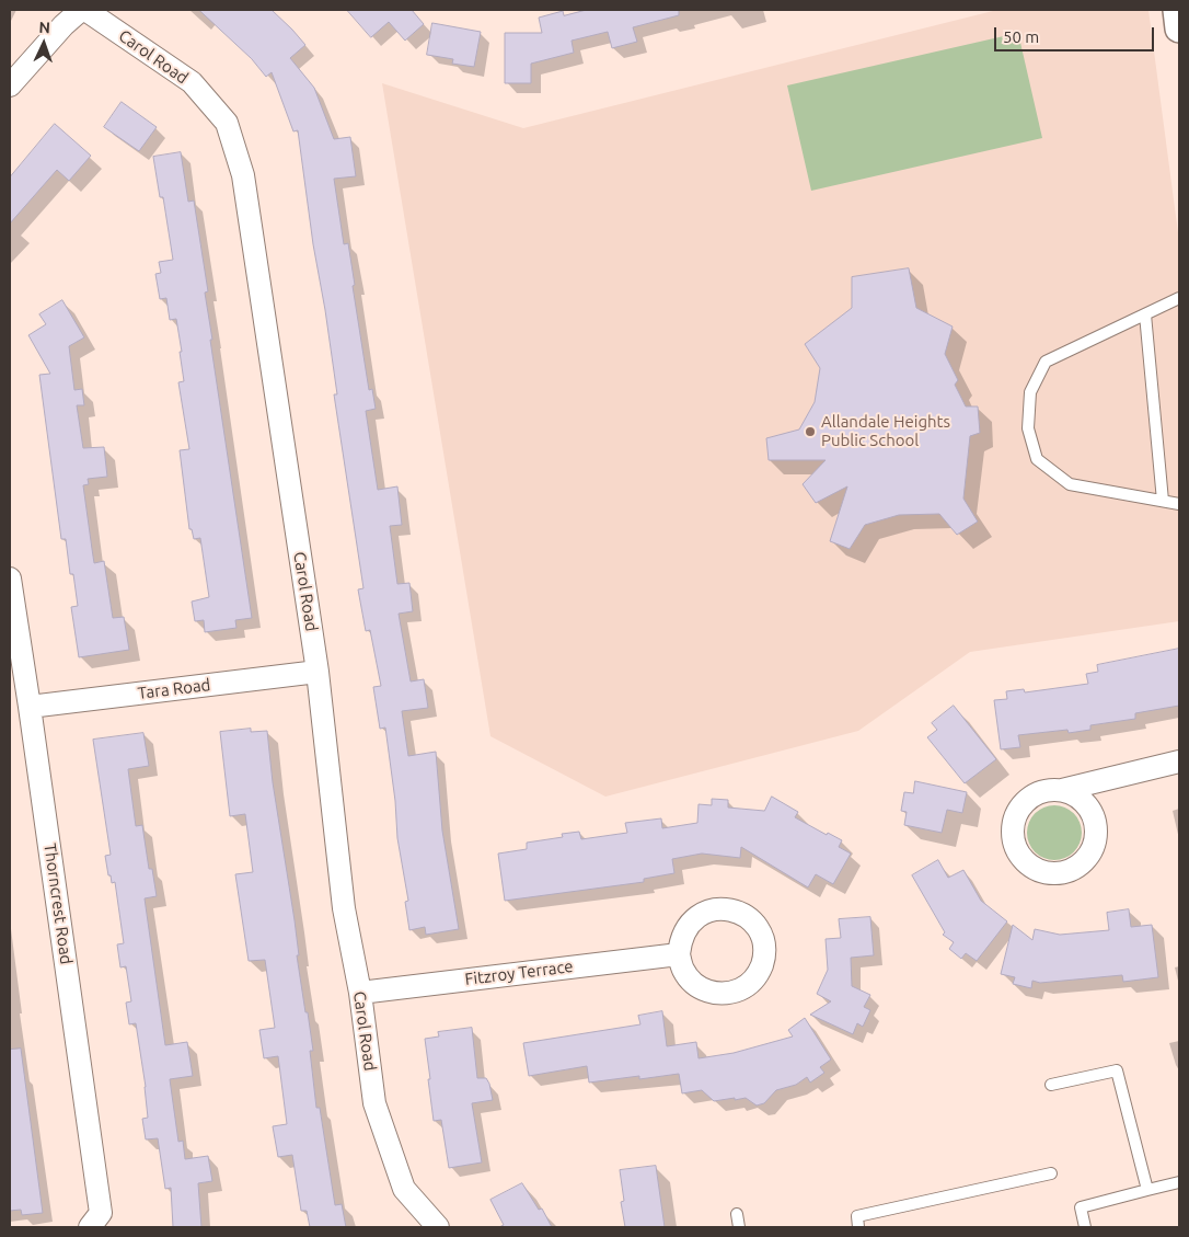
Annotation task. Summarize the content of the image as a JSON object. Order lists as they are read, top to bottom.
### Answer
{
  "streets": {
    "street": [
      "Carol Road",
      "Tara Road",
      "Thorncrest Road",
      "Fitzroy Terrace"
    ]
  },
  "crossings": [
    ["Carol Road", "Tara Road"],
    ["Carol Road", "Fitzroy Terrace"],
    ["Tara Road", "Thorncrest Road"]
  ],
  "places": ["Allandale Heights Public School"],
  "scale_bar": "50 m",
  "north": "top"
}
